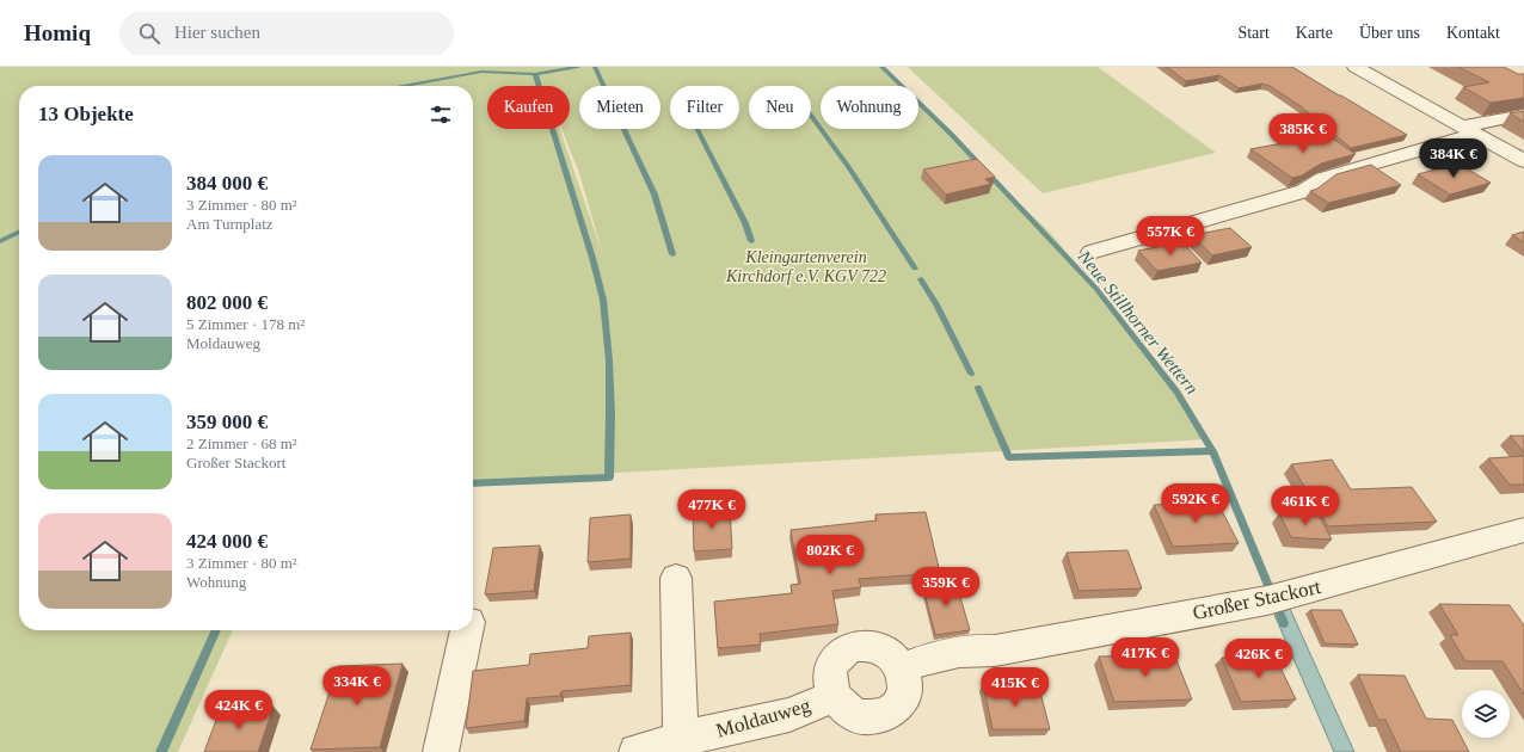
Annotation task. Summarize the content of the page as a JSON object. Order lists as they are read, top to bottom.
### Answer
{
  "streets": {
    "street": ["Großer Stackort", "Moldauweg"]
  },
  "crossings": [
    ["Großer Stackort", "Moldauweg"]
  ],
  "water": ["Neue Stillhorner Wettern"],
  "parks": ["Kleingartenverein Kirchdorf e.V. KGV 722"],
  "page": {
    "header": "Homiq",
    "search": "Hier suchen",
    "nav": [
      "Start",
      "Karte",
      "Über uns",
      "Kontakt"
    ],
    "chip": [
      "Kaufen",
      "Mieten",
      "Filter",
      "Neu",
      "Wohnung"
    ],
    "heading": "13 Objekte",
    "price": [
      "385K €",
      "384K €",
      "557K €",
      "592K €",
      "461K €",
      "477K €",
      "802K €",
      "359K €",
      "417K €",
      "426K €",
      "334K €",
      "415K €",
      "424K €"
    ],
    "list": [
      {
        "name": "384 000 €",
        "note": "3 Zimmer · 80 m² · Am Turnplatz"
      },
      {
        "name": "802 000 €",
        "note": "5 Zimmer · 178 m² · Moldauweg"
      },
      {
        "name": "359 000 €",
        "note": "2 Zimmer · 68 m² · Großer Stackort"
      },
      {
        "name": "424 000 €",
        "note": "3 Zimmer · 80 m² · Wohnung"
      }
    ]
  }
}
